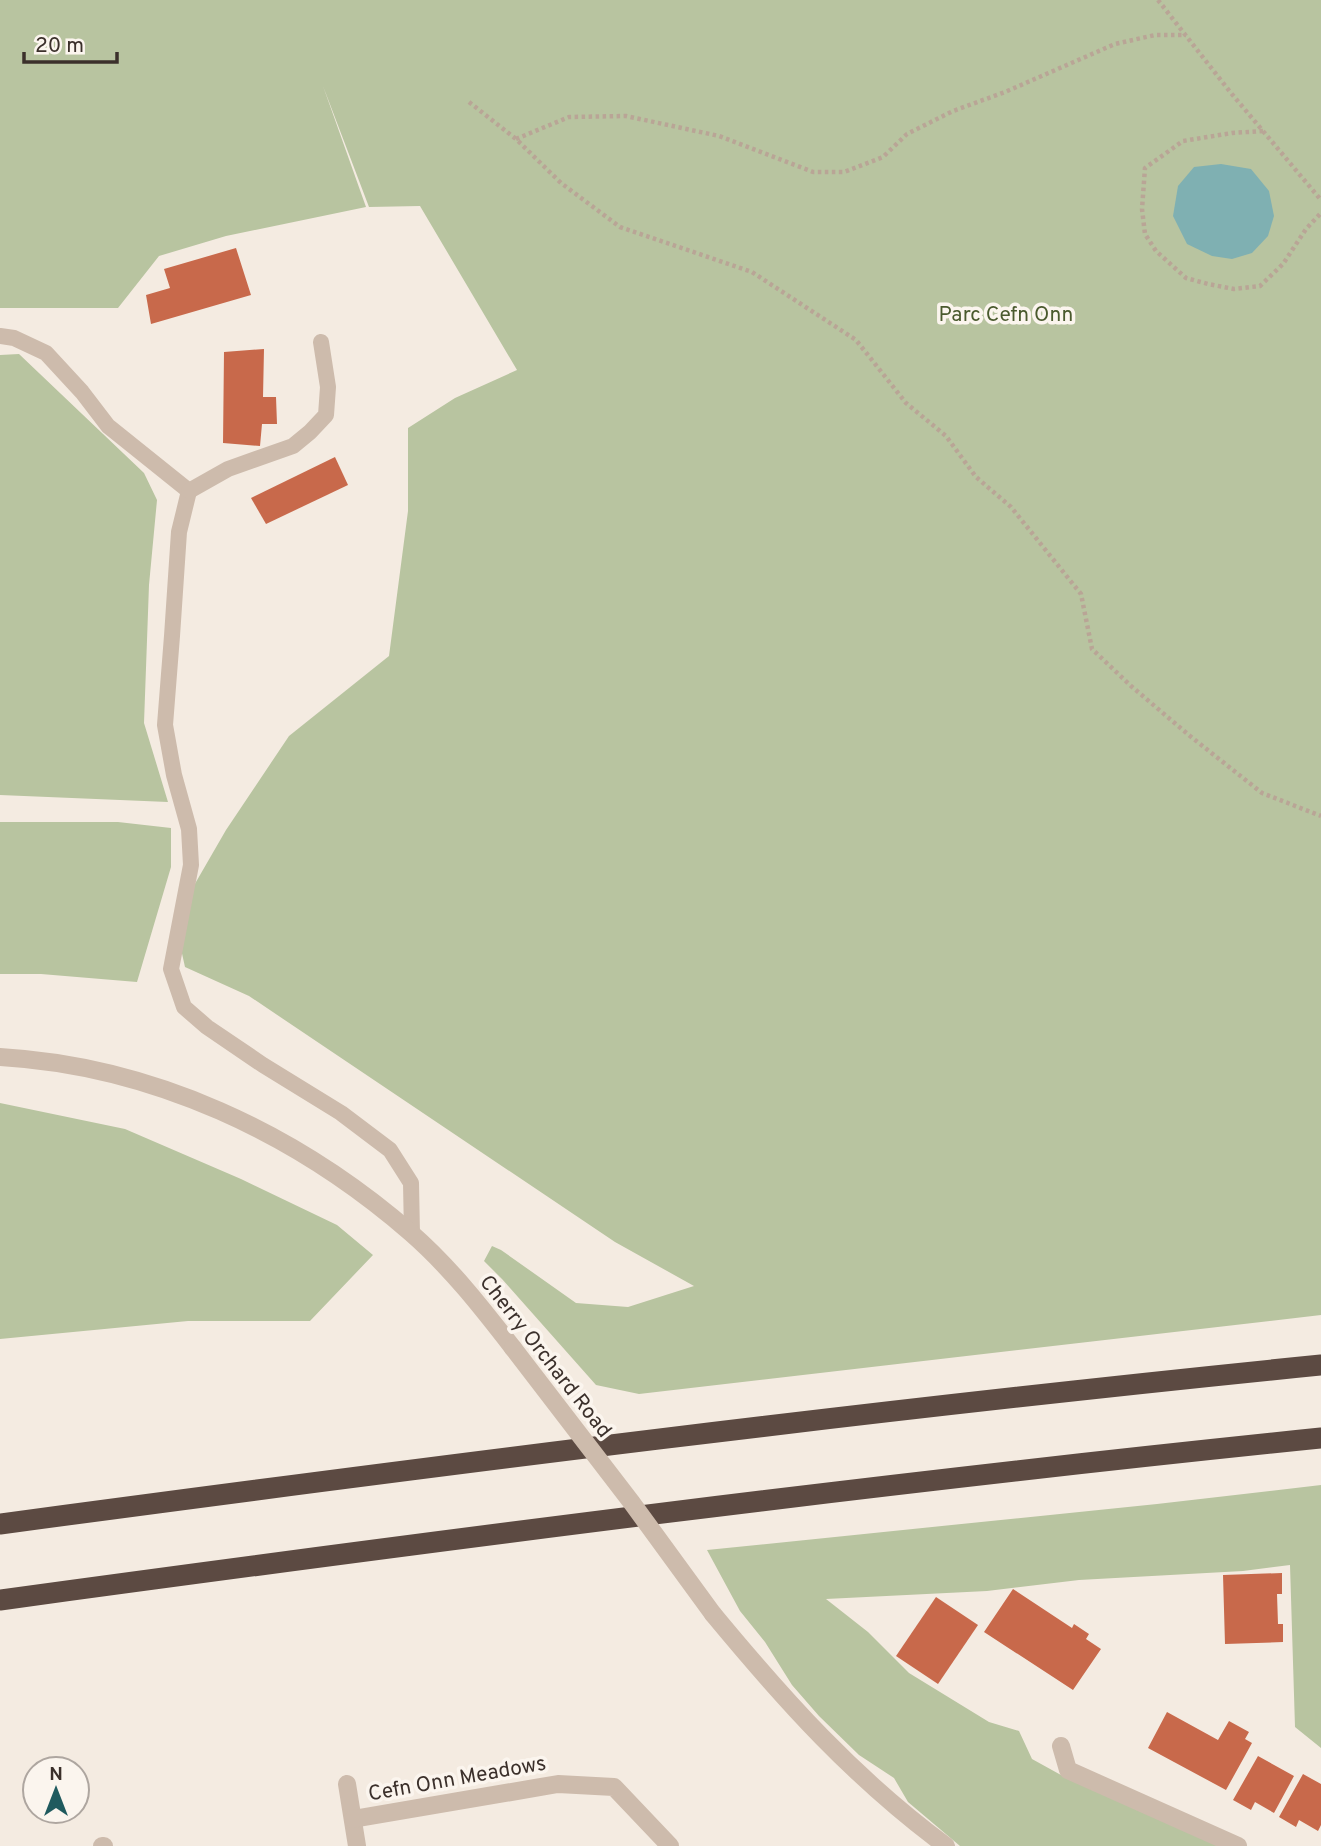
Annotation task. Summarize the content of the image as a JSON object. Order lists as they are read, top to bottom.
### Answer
{
  "streets": {
    "street": ["Cherry Orchard Road", "Cefn Onn Meadows"]
  },
  "parks": ["Parc Cefn Onn"],
  "scale_bar": "20 m",
  "north": "top"
}
